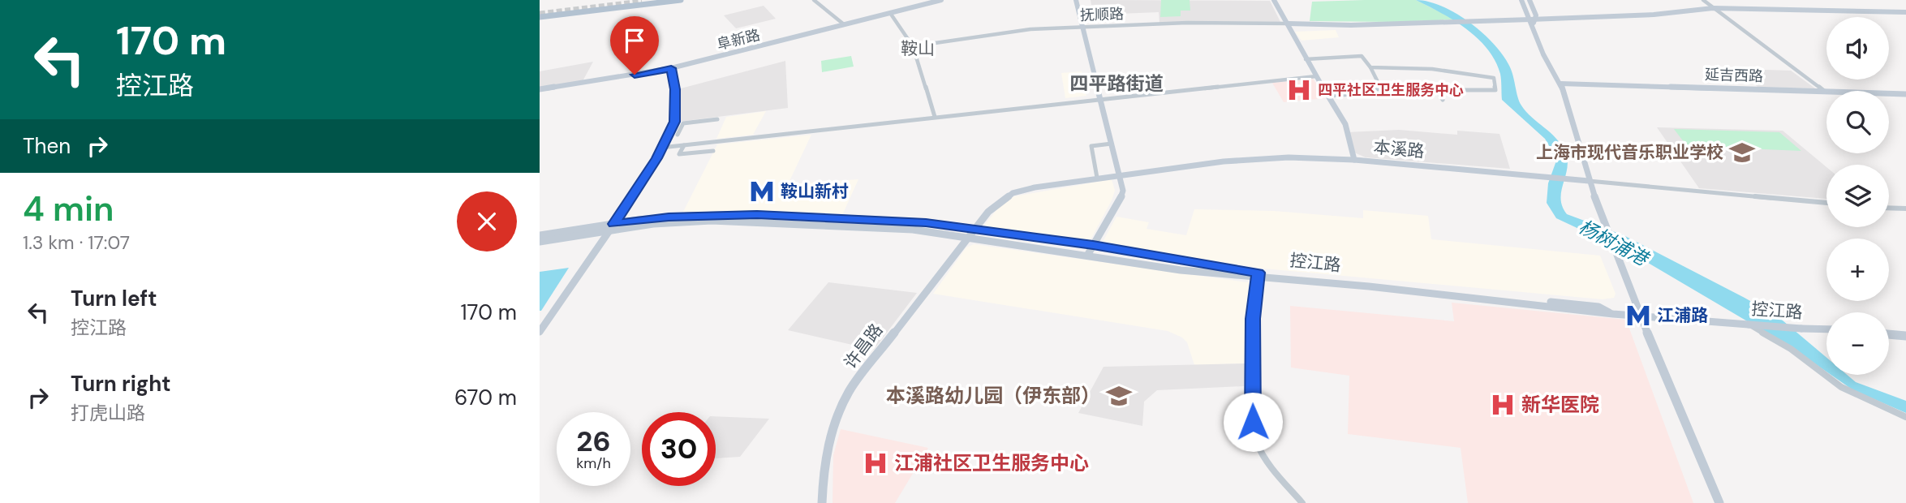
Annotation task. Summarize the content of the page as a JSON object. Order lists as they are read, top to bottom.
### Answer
{
  "streets": {
    "street": [
      "抚顺路",
      "阜新路",
      "延吉西路",
      "本溪路",
      "控江路",
      "许昌路"
    ]
  },
  "crossings": [
    ["本溪路", "控江路"],
    ["本溪路", "许昌路"],
    ["控江路", "许昌路"]
  ],
  "districts": ["鞍山", "四平路街道"],
  "water": ["杨树浦港"],
  "places": {
    "hospital": ["四平社区卫生服务中心", "新华医院", "江浦社区卫生服务中心"],
    "school or university": ["上海市现代音乐职业学校", "本溪路幼儿园（伊东部）"],
    "metro station": ["鞍山新村", "江浦路"]
  },
  "page": {
    "turn": ["170 m", "控江路"],
    "map_buttons": ["+", "−"],
    "then": "Then",
    "heading": ["4 min", "1.3 km · 17:07"],
    "list": [
      {
        "name": "Turn left",
        "note": "控江路",
        "value": "170 m"
      },
      {
        "name": "Turn right",
        "note": "打虎山路",
        "value": "670 m"
      }
    ],
    "speed": "26 km/h",
    "limit": "30"
  }
}
